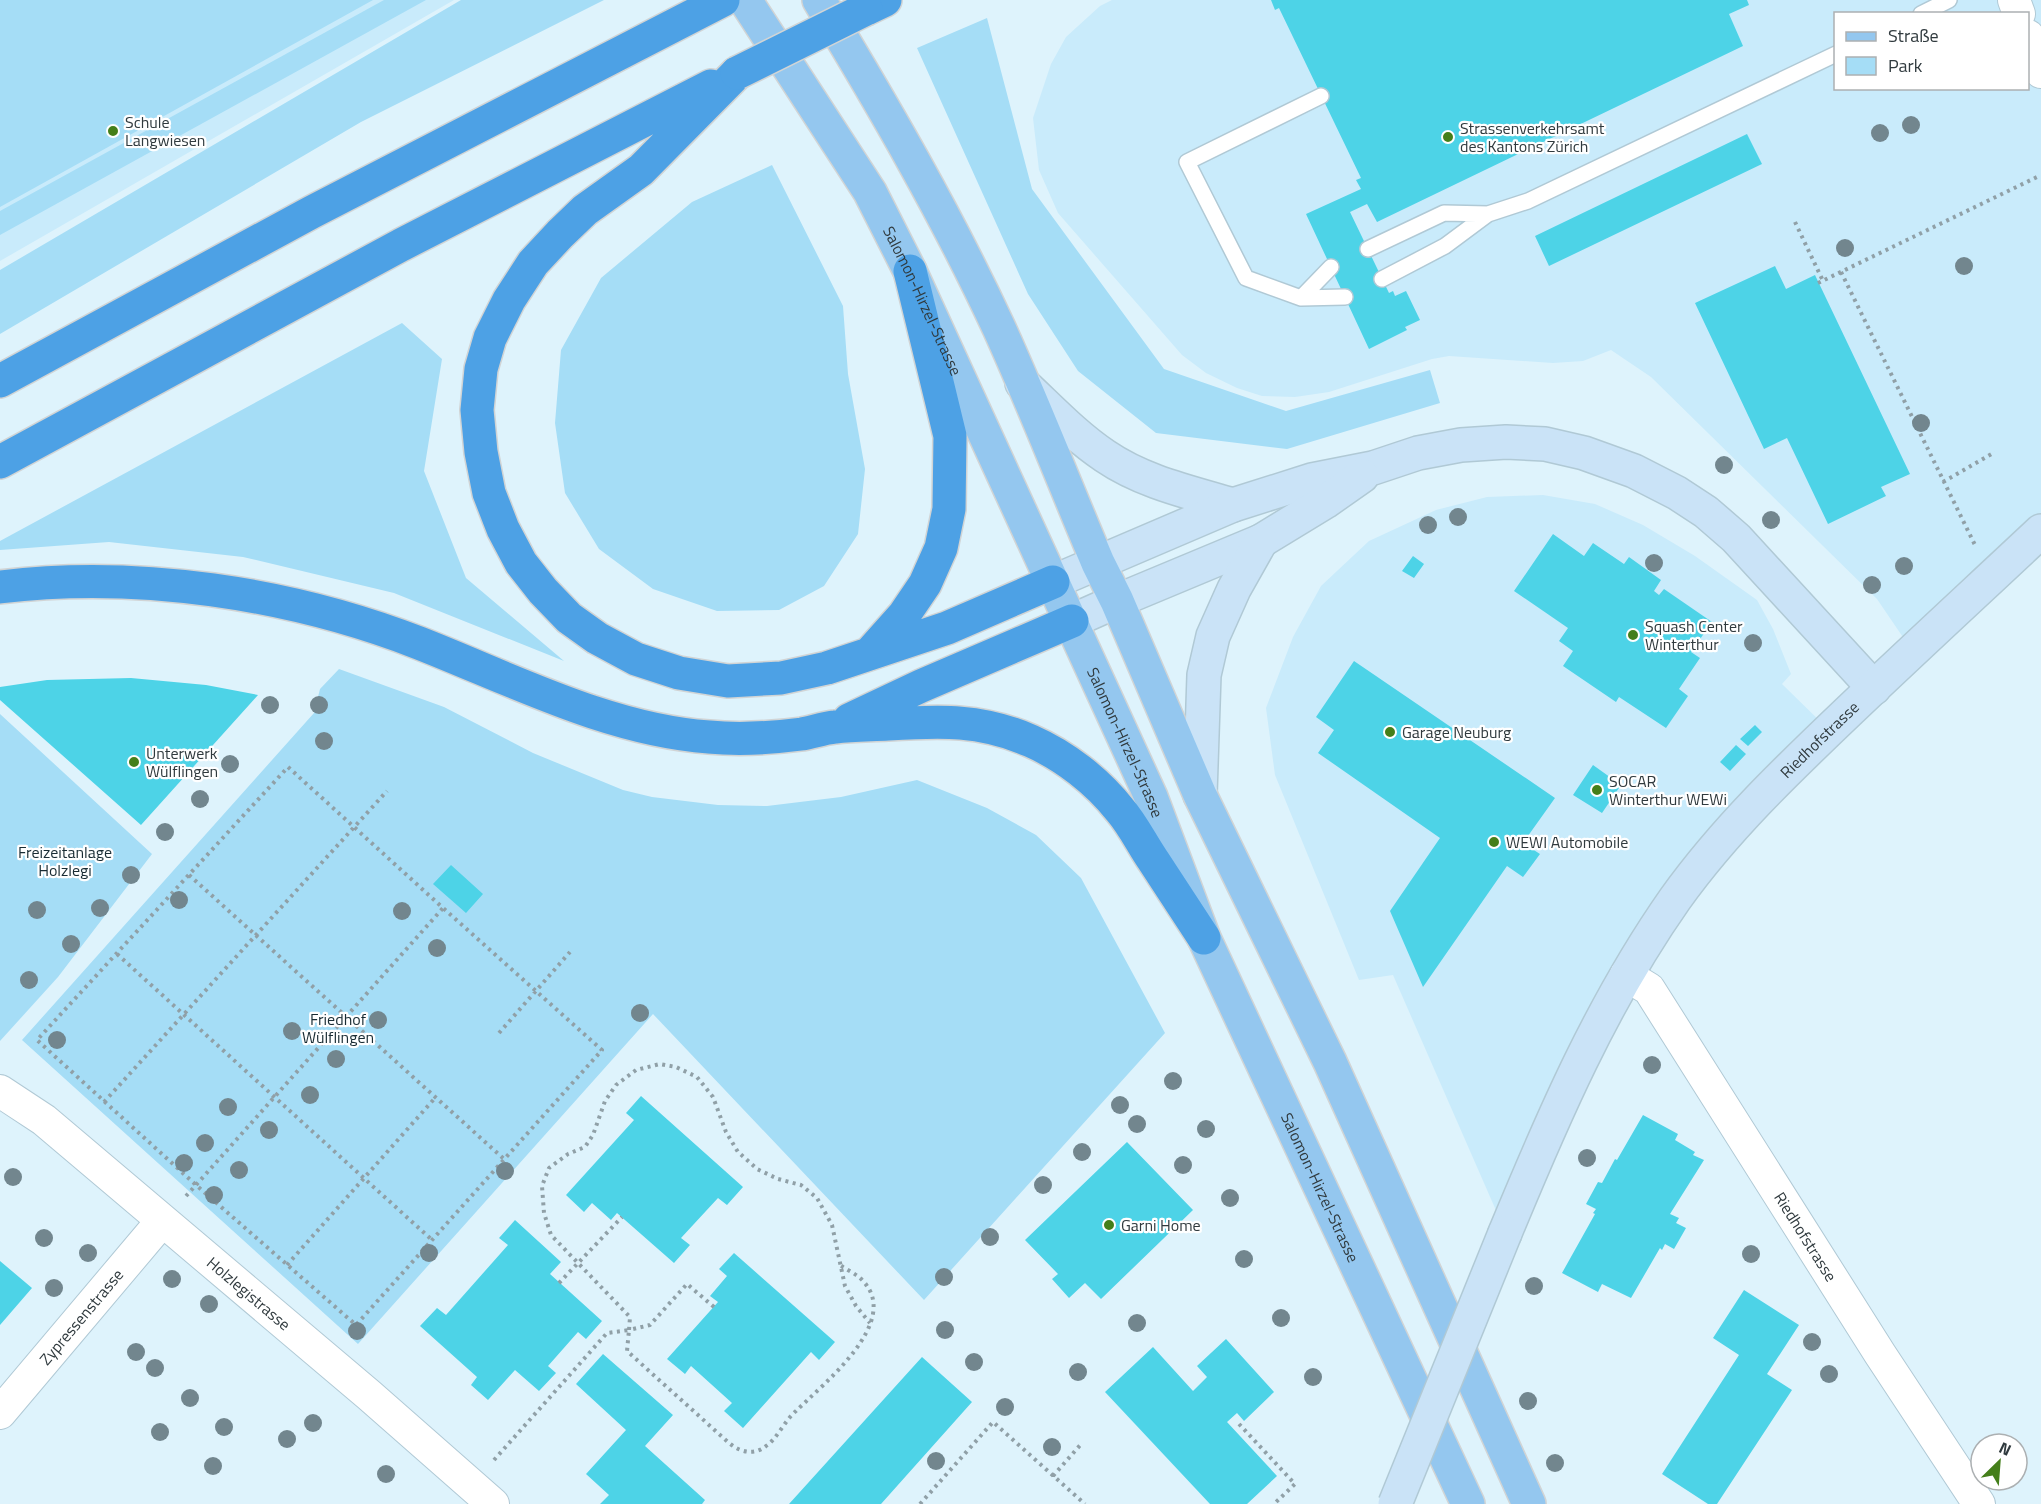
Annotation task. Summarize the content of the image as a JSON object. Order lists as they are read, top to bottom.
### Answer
{
  "streets": {
    "main road": ["Salomon-Hirzel-Strasse"],
    "street": ["Riedhofstrasse", "Holzlegistrasse", "Zypressenstrasse"]
  },
  "crossings": [
    ["Holzlegistrasse", "Zypressenstrasse"]
  ],
  "parks": ["Freizeitanlage Holzlegi", "Friedhof Wülflingen"],
  "places": [
    "Schule Langwiesen",
    "Strassenverkehrsamt des Kantons Zürich",
    "Squash Center Winterthur",
    "Garage Neuburg",
    "Unterwerk Wülflingen",
    "SOCAR Winterthur WEWi",
    "WEWI Automobile",
    "Garni Home"
  ],
  "legend": ["Straße", "Park"],
  "north": "top right"
}
